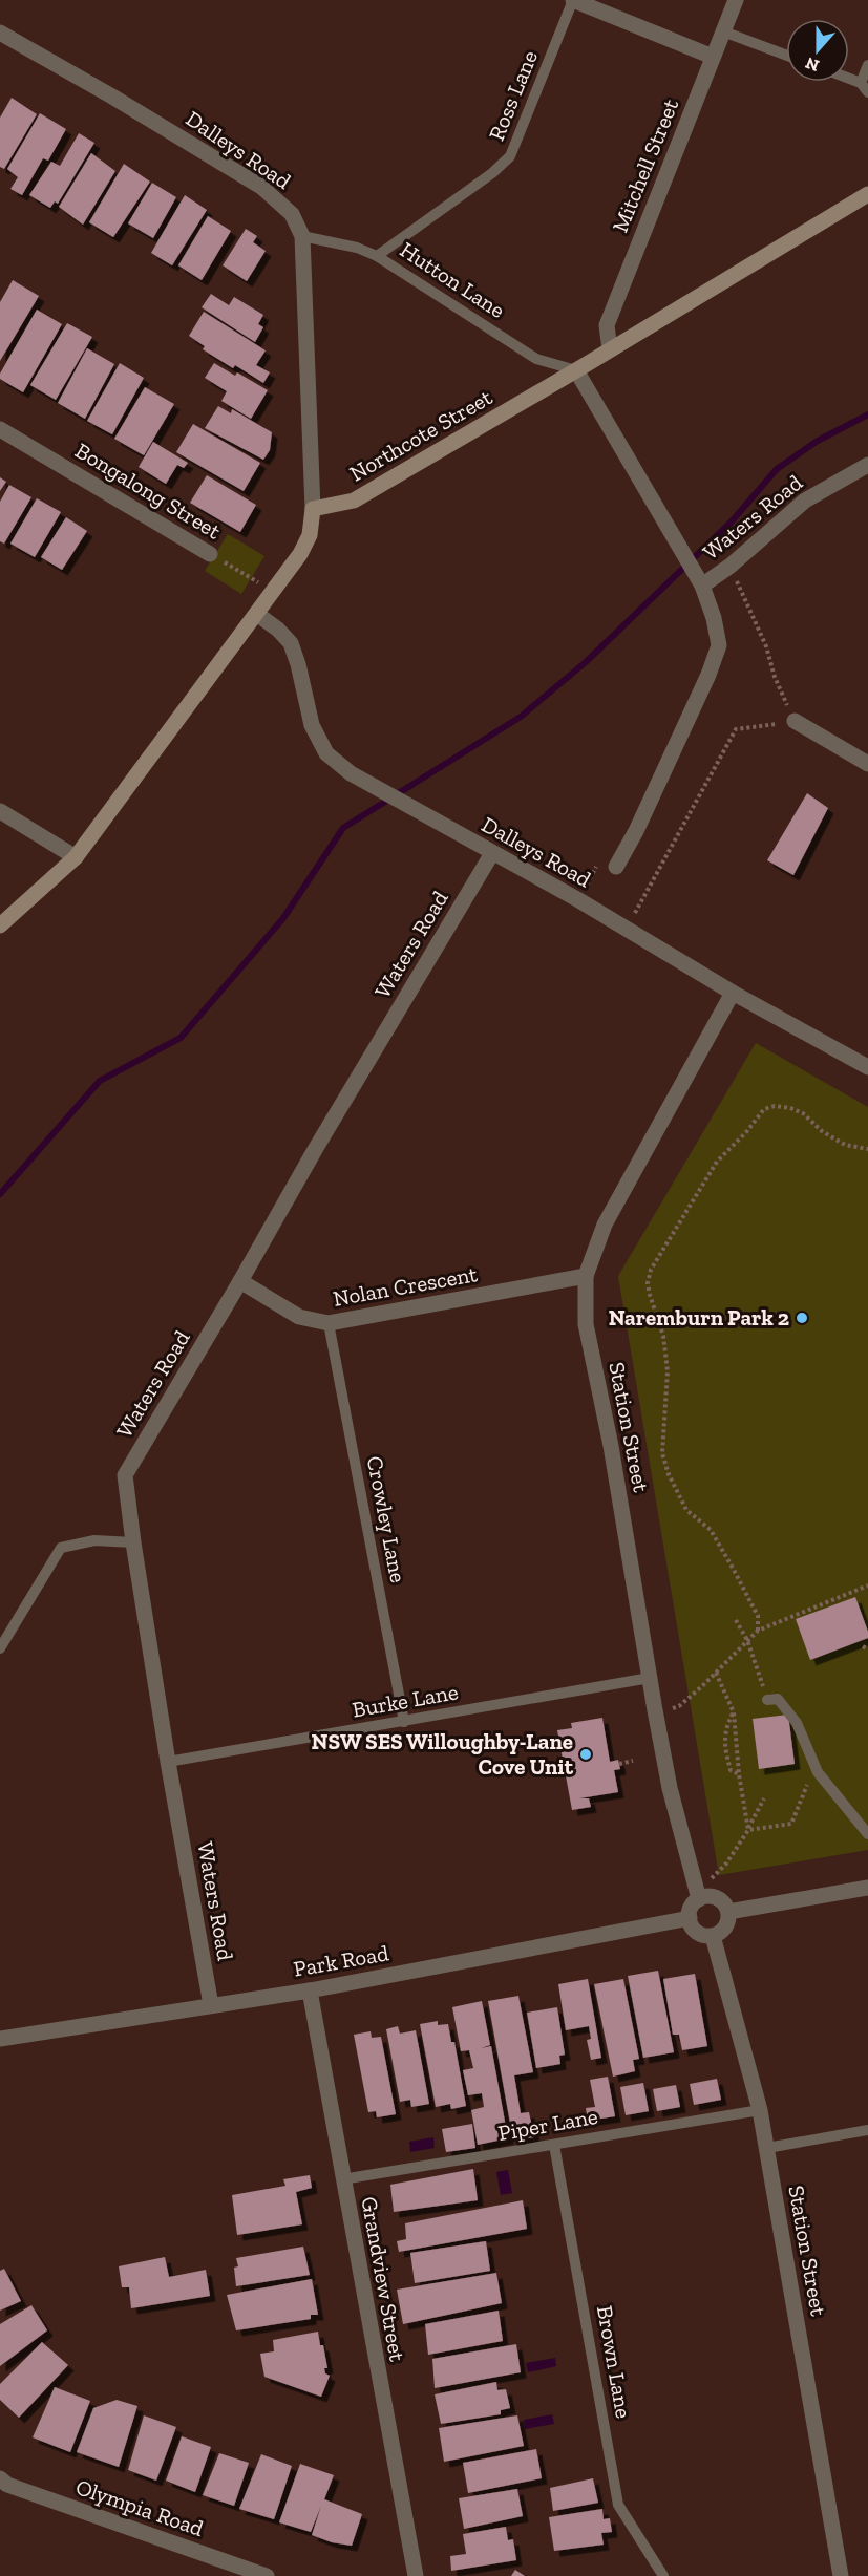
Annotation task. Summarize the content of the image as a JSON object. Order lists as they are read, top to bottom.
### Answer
{
  "streets": {
    "street": [
      "Dalleys Road",
      "Mitchell Street",
      "Northcote Street",
      "Bongalong Street",
      "Waters Road",
      "Nolan Crescent",
      "Station Street",
      "Park Road",
      "Grandview Street",
      "Olympia Road"
    ],
    "lane": [
      "Ross Lane",
      "Hutton Lane",
      "Crowley Lane",
      "Burke Lane",
      "Piper Lane",
      "Brown Lane"
    ]
  },
  "crossings": [
    ["Ross Lane", "Hutton Lane"],
    ["Dalleys Road", "Hutton Lane"],
    ["Dalleys Road", "Northcote Street"],
    ["Dalleys Road", "Waters Road"],
    ["Dalleys Road", "Station Street"],
    ["Mitchell Street", "Northcote Street"],
    ["Hutton Lane", "Northcote Street"],
    ["Waters Road", "Nolan Crescent"],
    ["Waters Road", "Burke Lane"],
    ["Waters Road", "Park Road"],
    ["Nolan Crescent", "Station Street"],
    ["Nolan Crescent", "Crowley Lane"],
    ["Station Street", "Burke Lane"],
    ["Station Street", "Park Road"],
    ["Station Street", "Piper Lane"],
    ["Crowley Lane", "Burke Lane"],
    ["Park Road", "Grandview Street"],
    ["Piper Lane", "Grandview Street"],
    ["Piper Lane", "Brown Lane"]
  ],
  "places": ["Naremburn Park 2", "NSW SES Willoughby-Lane Cove Unit"],
  "north": "bottom"
}
